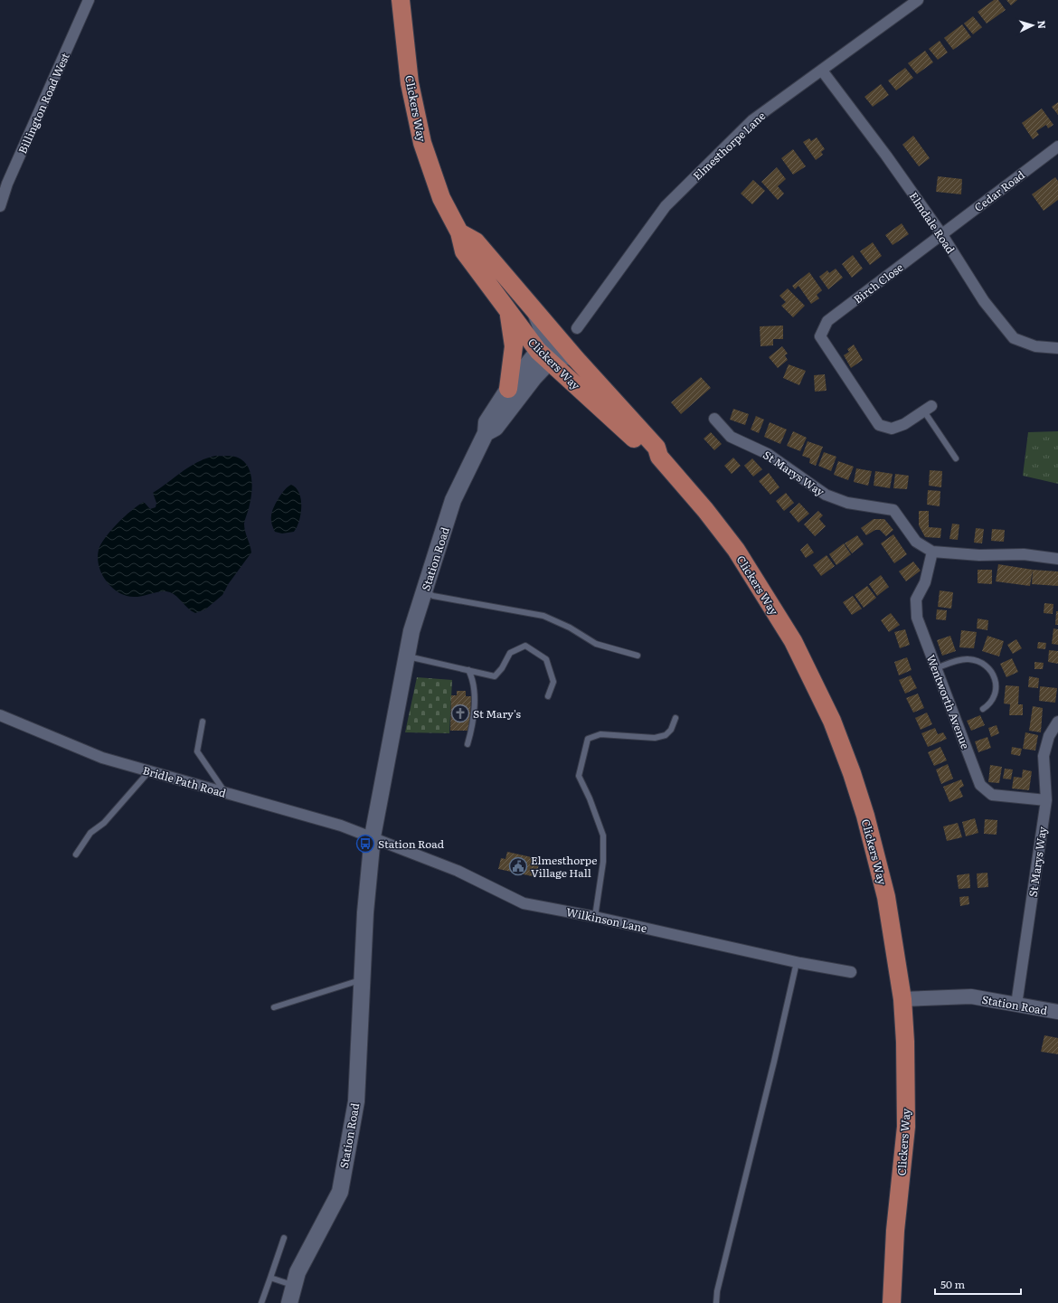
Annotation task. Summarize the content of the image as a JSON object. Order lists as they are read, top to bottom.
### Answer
{
  "streets": {
    "main road": ["Clickers Way", "Station Road"],
    "street": [
      "Billington Road West",
      "Elmesthorpe Lane",
      "Cedar Road",
      "Elmdale Road",
      "Birch Close",
      "St Marys Way",
      "Wentworth Avenue",
      "Bridle Path Road",
      "Wilkinson Lane"
    ]
  },
  "crossings": [
    ["Clickers Way", "Station Road"],
    ["Elmesthorpe Lane", "Elmdale Road"],
    ["Cedar Road", "Elmdale Road"],
    ["Cedar Road", "Birch Close"],
    ["Elmdale Road", "Birch Close"],
    ["St Marys Way", "Station Road"],
    ["St Marys Way", "Wentworth Avenue"],
    ["Station Road", "Bridle Path Road"],
    ["Station Road", "Wilkinson Lane"],
    ["Bridle Path Road", "Wilkinson Lane"]
  ],
  "places": {
    "church": ["St Mary's"],
    "bus stop": ["Station Road"],
    "public building": ["Elmesthorpe Village Hall"]
  },
  "scale_bar": "50 m",
  "north": "right"
}
